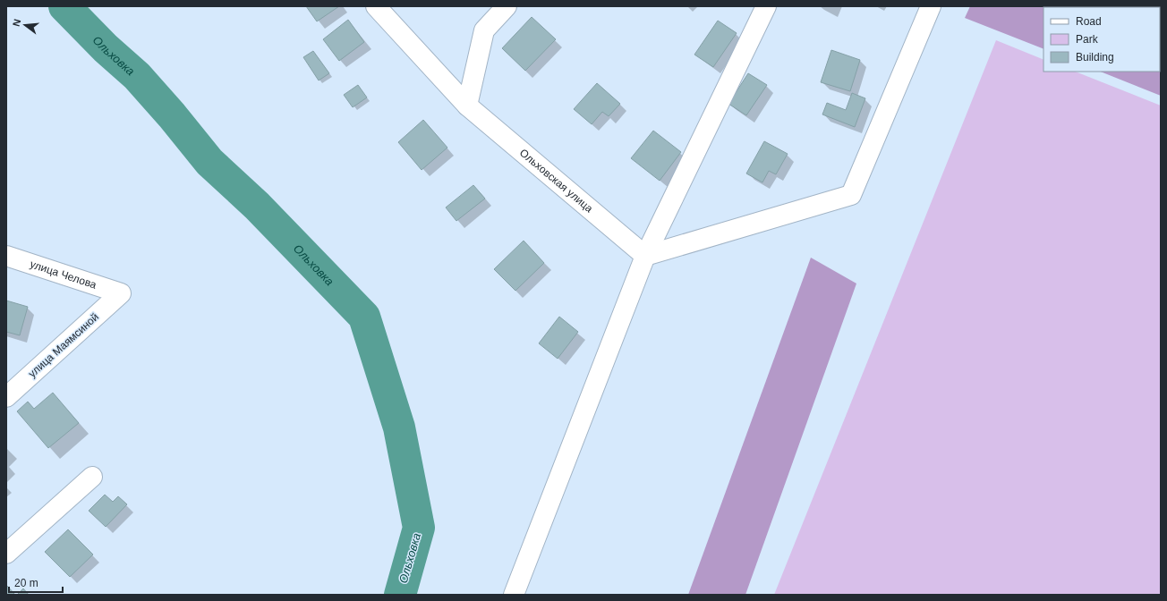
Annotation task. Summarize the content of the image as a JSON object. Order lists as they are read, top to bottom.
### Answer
{
  "streets": {
    "street": ["Ольховская улица", "улица Челова", "улица Маямсиной"]
  },
  "crossings": [
    ["улица Челова", "улица Маямсиной"]
  ],
  "water": ["Ольховка"],
  "legend": ["Road", "Park", "Building"],
  "scale_bar": "20 m",
  "north": "left"
}
